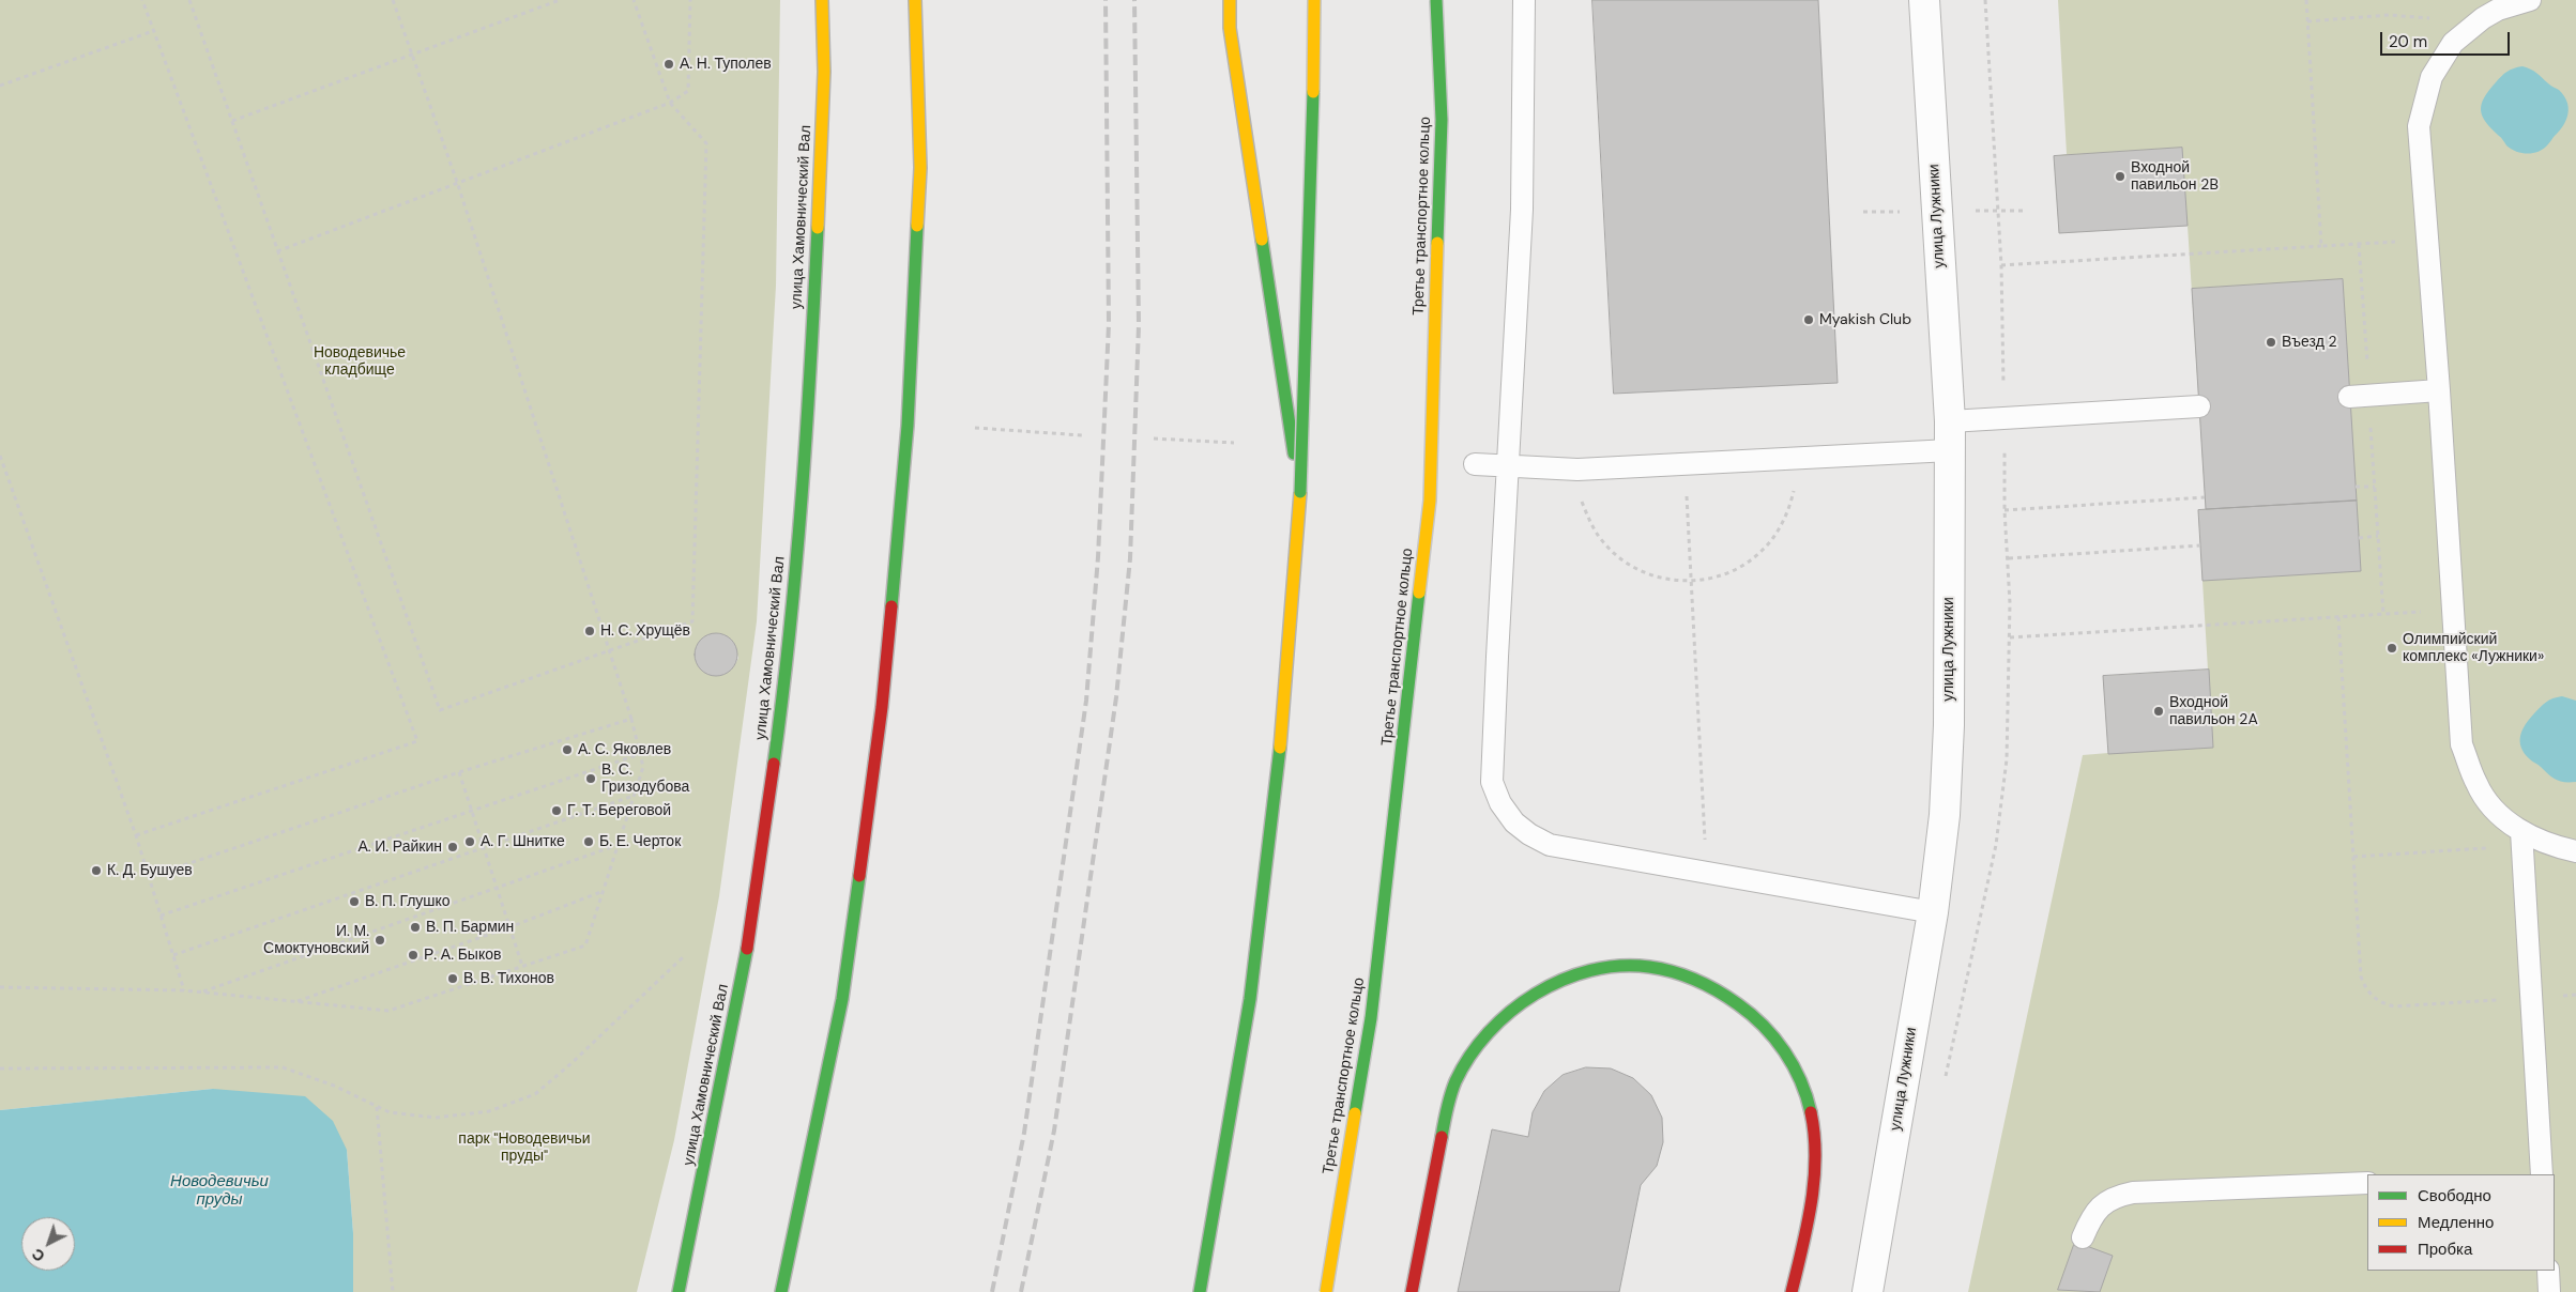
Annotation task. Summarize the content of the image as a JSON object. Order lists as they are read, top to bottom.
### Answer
{
  "streets": {
    "main road": ["Третье транспортное кольцо", "улица Хамовнический Вал"],
    "street": ["улица Лужники"]
  },
  "water": ["Новодевичьи пруды"],
  "parks": ["Новодевичье кладбище", "парк \"Новодевичьи пруды\""],
  "places": [
    "А. Н. Туполев",
    "Входной павильон 2B",
    "Myakish Club",
    "Въезд 2",
    "Н. С. Хрущёв",
    "Олимпийский комплекс «Лужники»",
    "Входной павильон 2A",
    "А. С. Яковлев",
    "В. С. Гризодубова",
    "Г. Т. Береговой",
    "А. Г. Шнитке",
    "Б. Е. Черток",
    "А. И. Райкин",
    "К. Д. Бушуев",
    "В. П. Глушко",
    "В. П. Бармин",
    "И. М. Смоктуновский",
    "Р. А. Быков",
    "В. В. Тихонов"
  ],
  "legend": ["Свободно", "Медленно", "Пробка"],
  "scale_bar": "20 m",
  "north": "bottom left"
}
